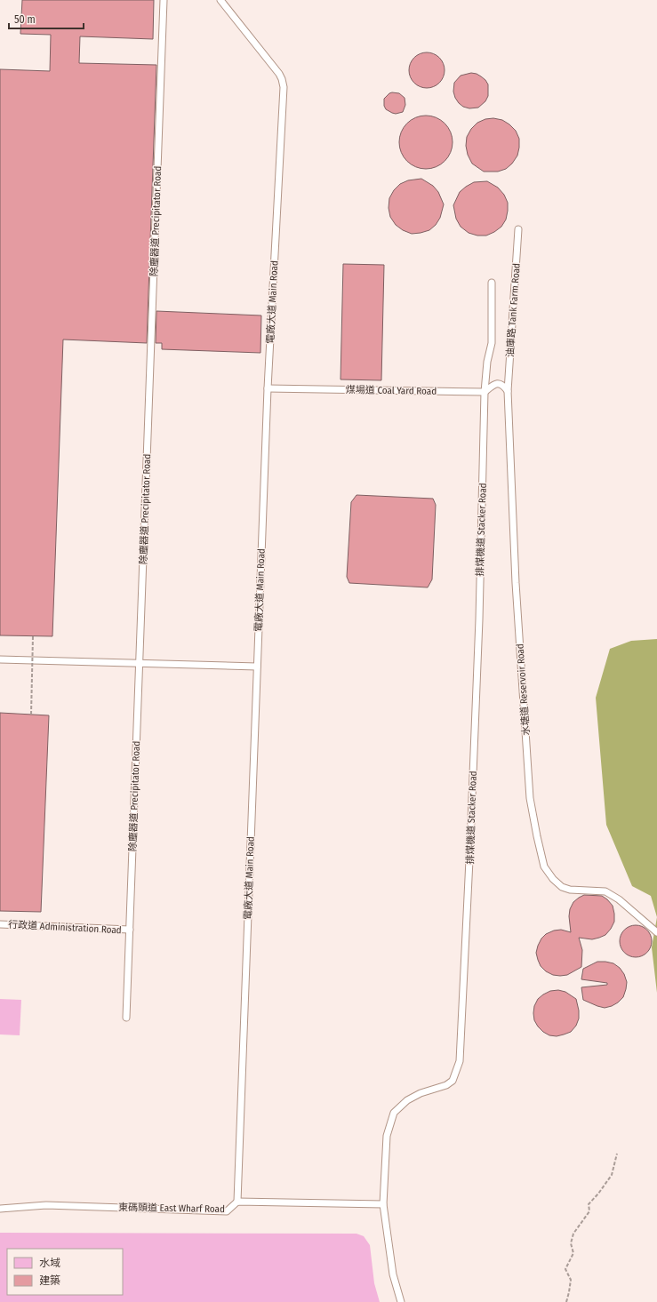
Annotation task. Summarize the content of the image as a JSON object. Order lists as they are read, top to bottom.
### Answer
{
  "streets": {
    "lane": [
      "除塵器道 Precipitator Road",
      "電廠大道 Main Road",
      "油庫路 Tank Farm Road",
      "煤場道 Coal Yard Road",
      "排煤機道 Stacker Road",
      "水塘道 Reservoir Road",
      "行政道 Administration Road",
      "東碼頭道 East Wharf Road"
    ]
  },
  "crossings": [
    ["除塵器道 Precipitator Road", "行政道 Administration Road"],
    ["電廠大道 Main Road", "煤場道 Coal Yard Road"],
    ["電廠大道 Main Road", "東碼頭道 East Wharf Road"],
    ["油庫路 Tank Farm Road", "水塘道 Reservoir Road"],
    ["煤場道 Coal Yard Road", "排煤機道 Stacker Road"],
    ["排煤機道 Stacker Road", "東碼頭道 East Wharf Road"]
  ],
  "legend": ["水域", "建築"],
  "scale_bar": "50 m"
}
